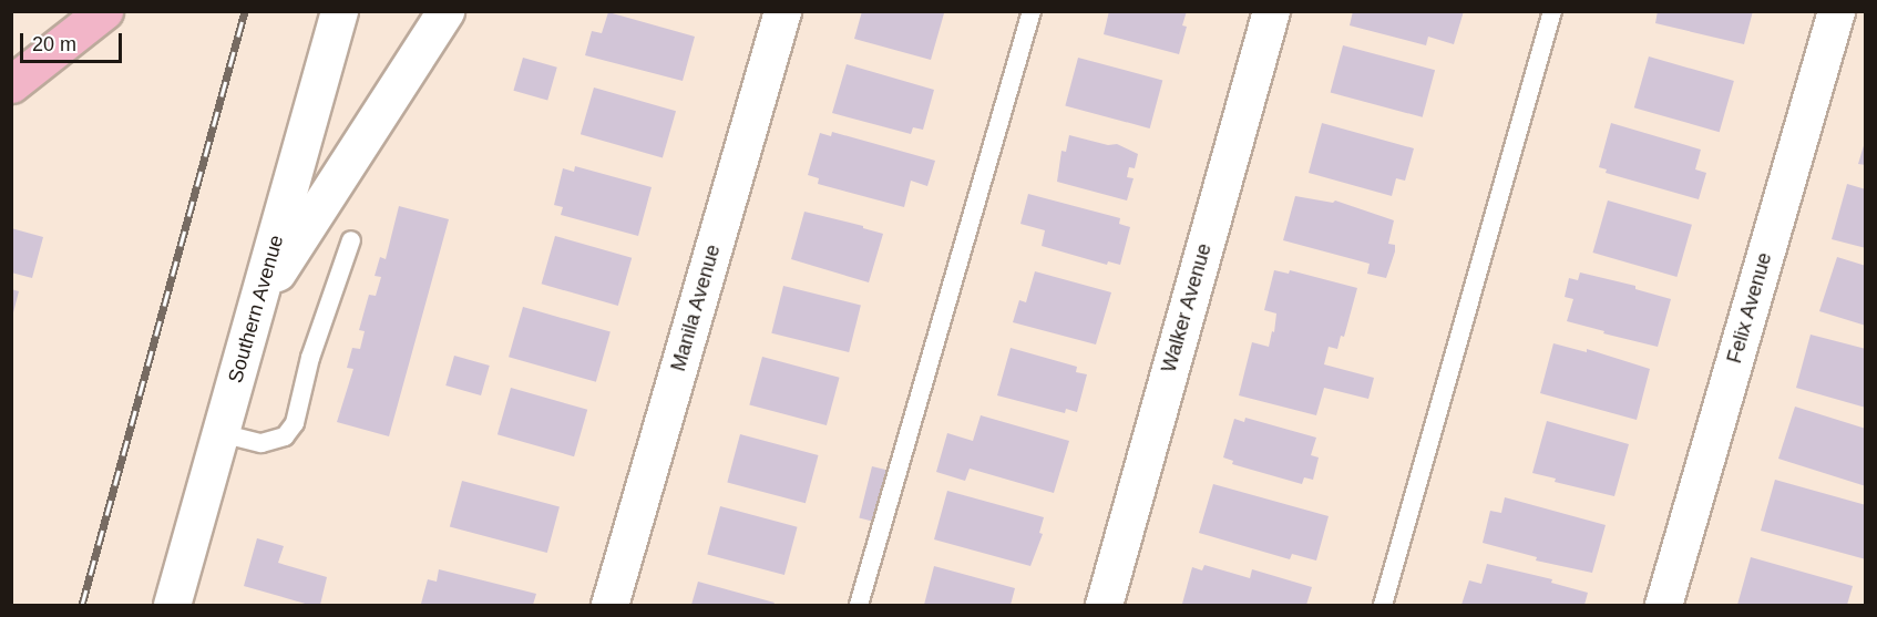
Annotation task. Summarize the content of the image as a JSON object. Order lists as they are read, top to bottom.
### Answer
{
  "streets": {
    "street": [
      "Manila Avenue",
      "Walker Avenue",
      "Felix Avenue",
      "Southern Avenue"
    ]
  },
  "scale_bar": "20 m"
}
